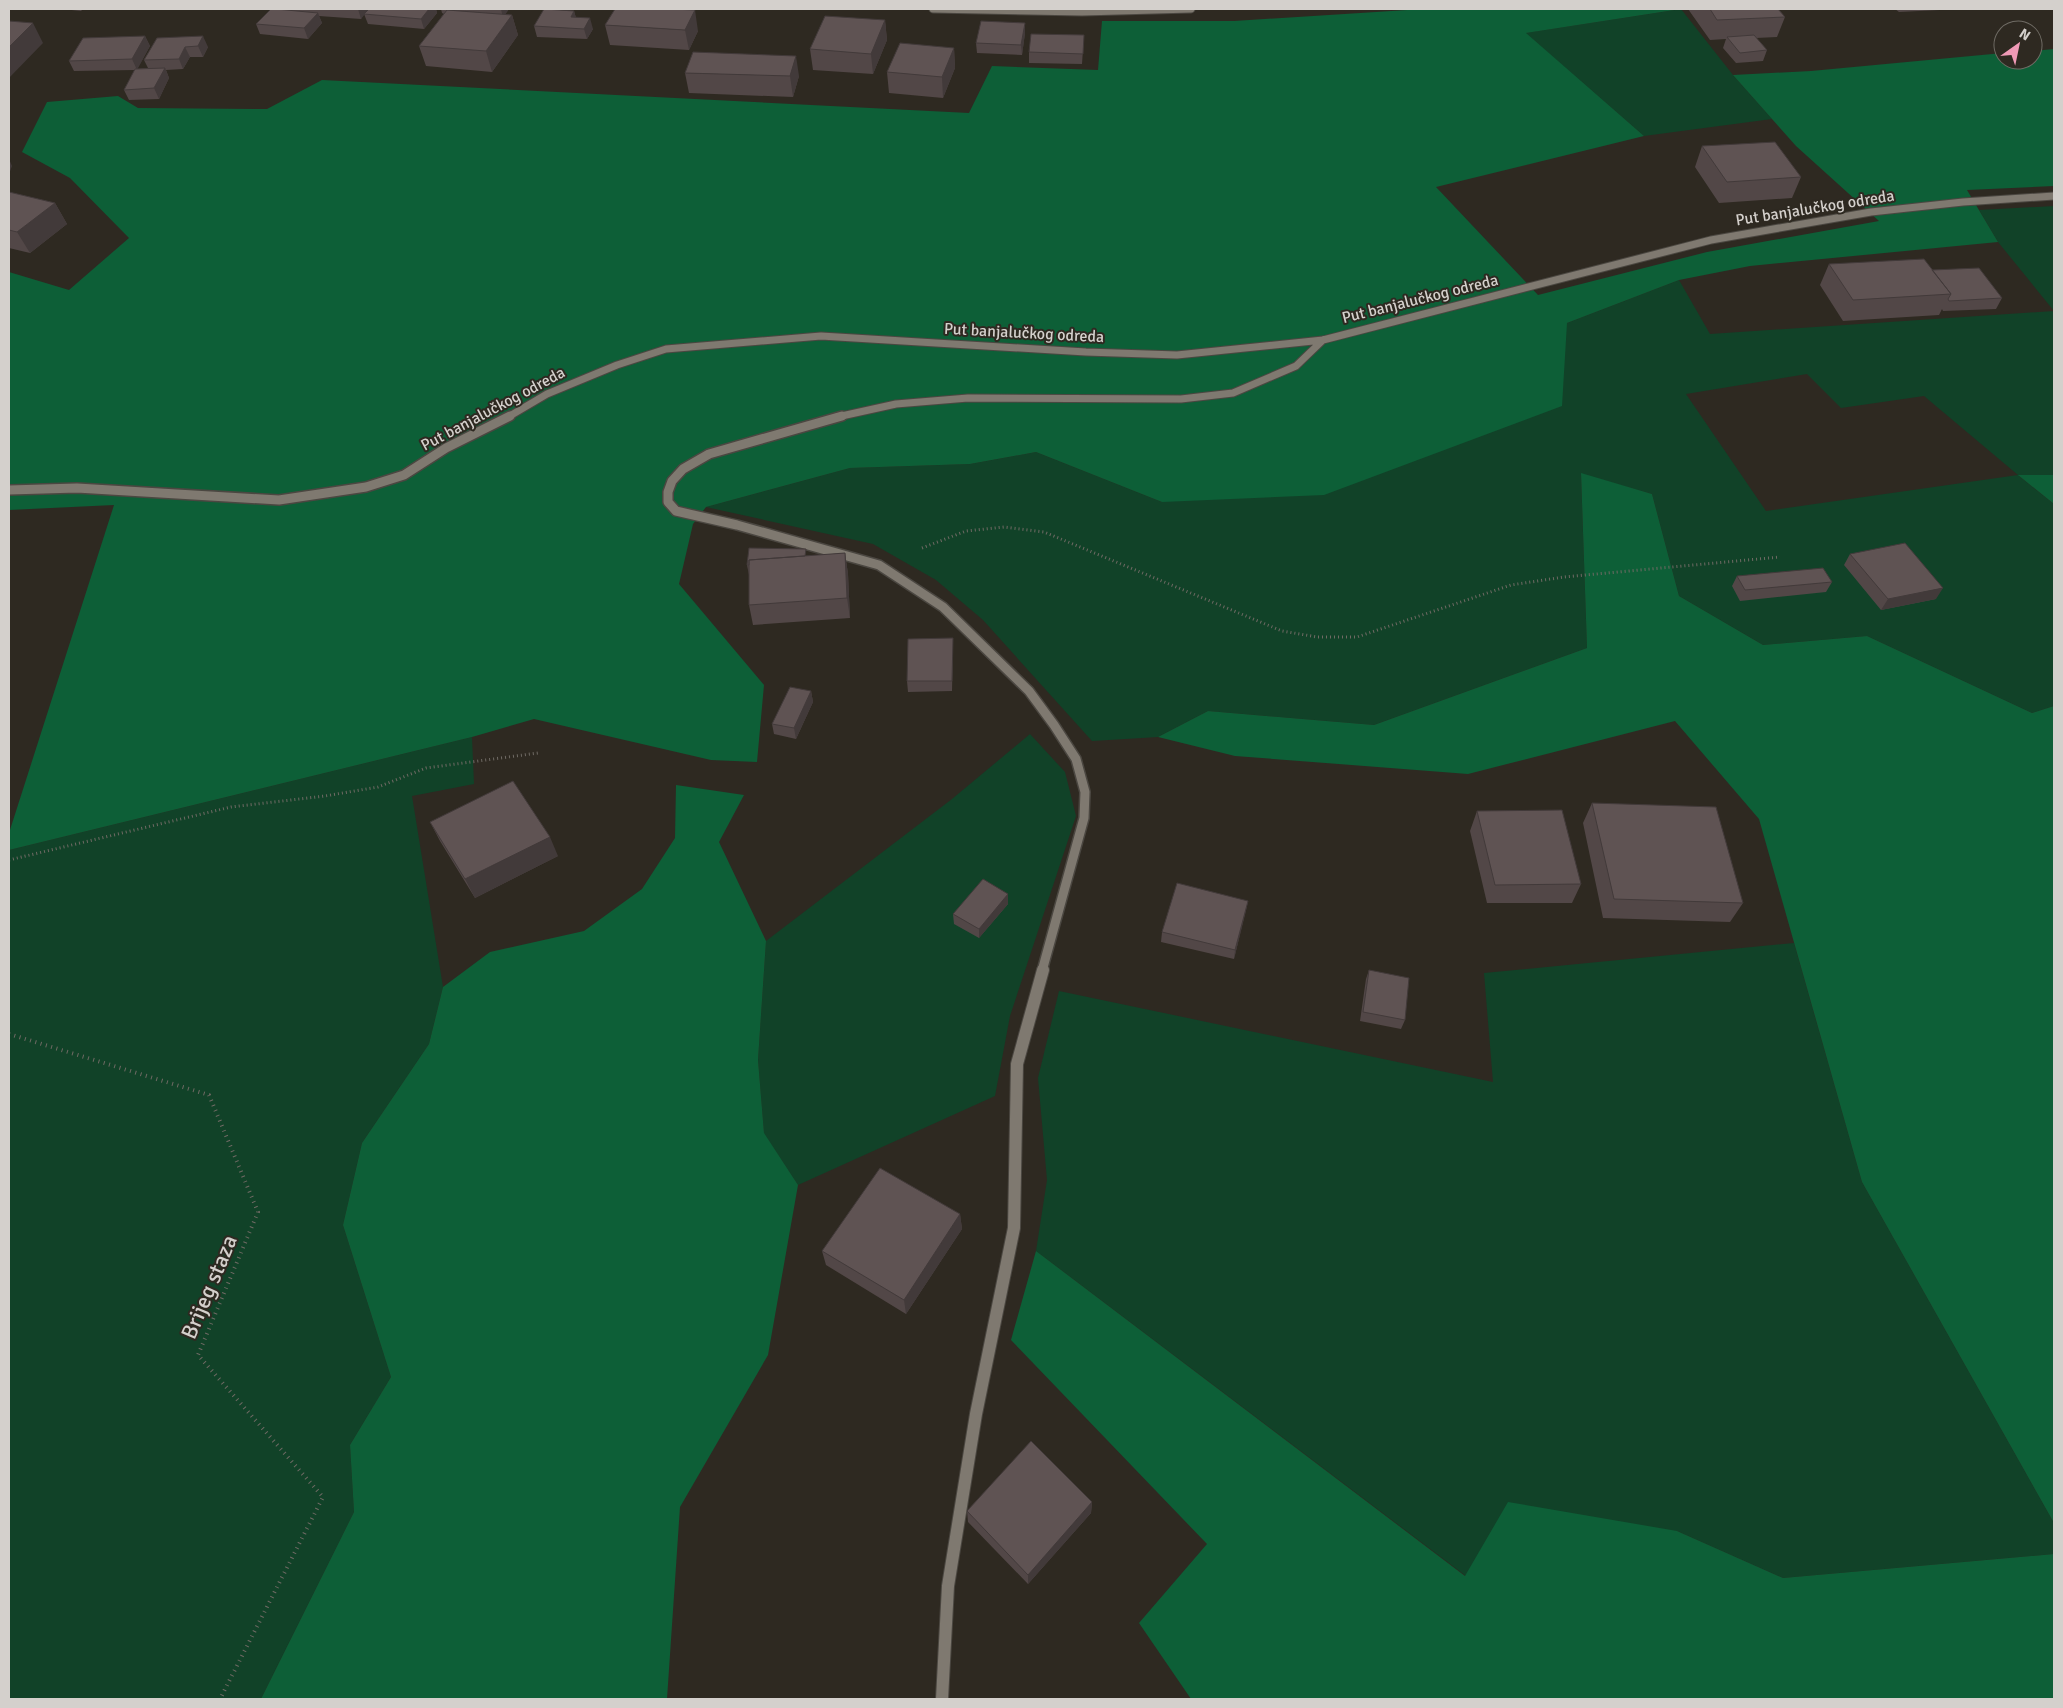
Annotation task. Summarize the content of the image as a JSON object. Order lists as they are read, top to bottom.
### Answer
{
  "streets": {
    "street": ["Put banjalučkog odreda"],
    "path": ["Brijeg staza"]
  },
  "north": "top right"
}
